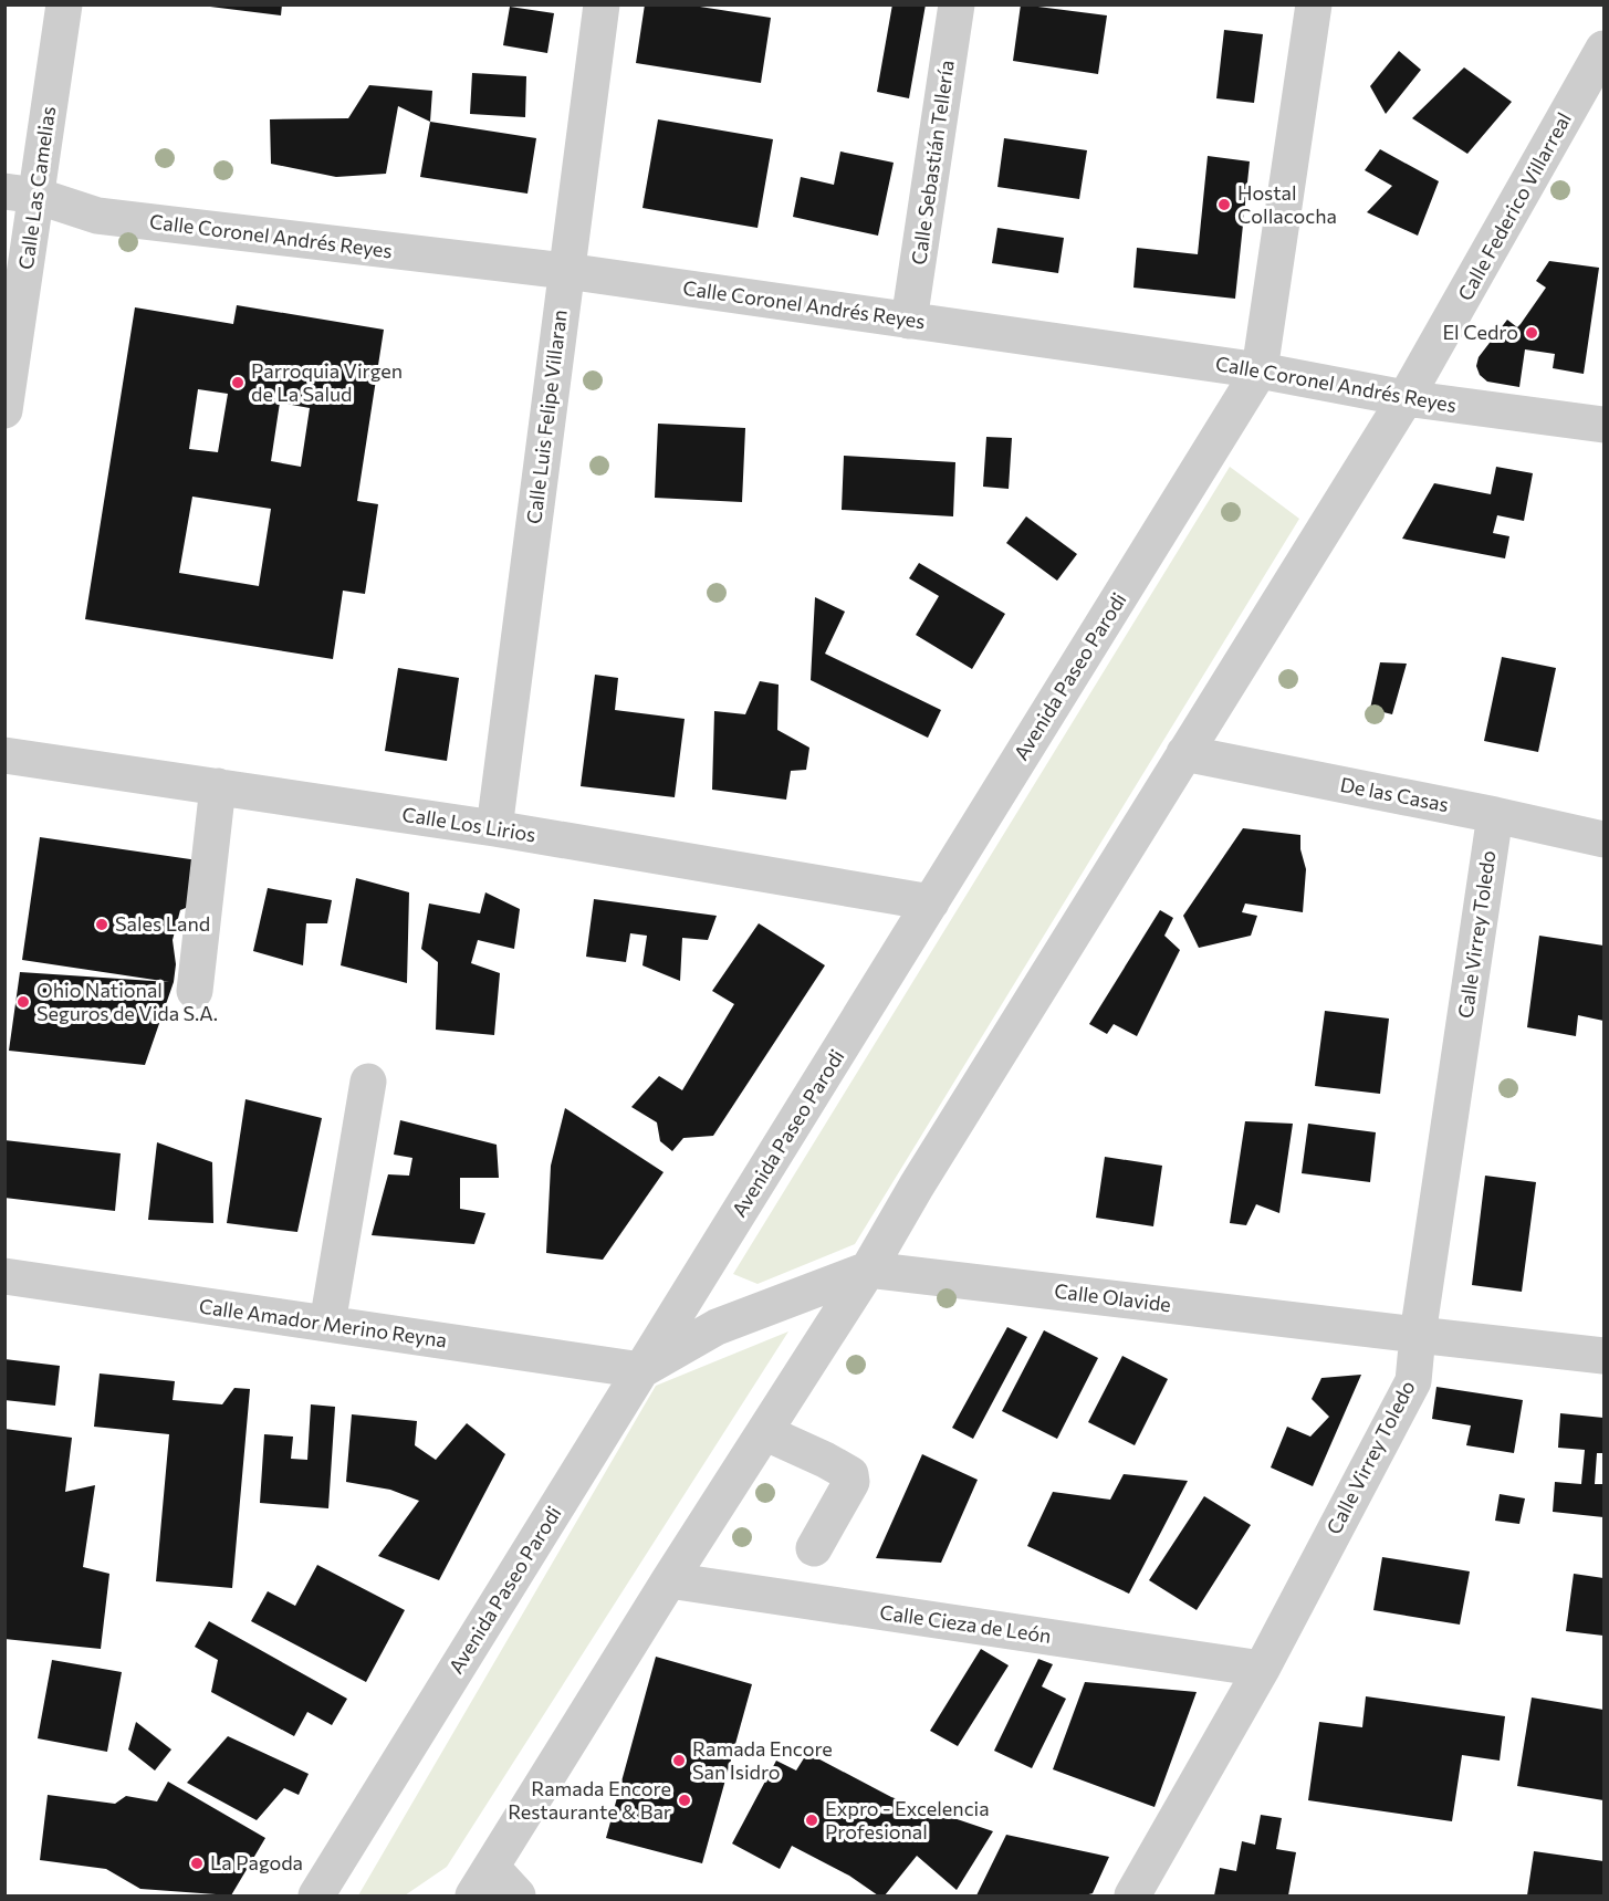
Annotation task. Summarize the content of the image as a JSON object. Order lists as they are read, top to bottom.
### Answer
{
  "streets": {
    "street": [
      "Calle Sebastián Tellería",
      "Calle Las Camelias",
      "Calle Federico Villarreal",
      "Calle Coronel Andrés Reyes",
      "Calle Luis Felipe Villaran",
      "Avenida Paseo Parodi",
      "De las Casas",
      "Calle Los Lirios",
      "Calle Virrey Toledo",
      "Calle Olavide",
      "Calle Amador Merino Reyna",
      "Calle Cieza de León"
    ]
  },
  "crossings": [
    ["Calle Sebastián Tellería", "Calle Coronel Andrés Reyes"],
    ["Calle Las Camelias", "Calle Coronel Andrés Reyes"],
    ["Calle Federico Villarreal", "Calle Coronel Andrés Reyes"],
    ["Calle Coronel Andrés Reyes", "Calle Luis Felipe Villaran"],
    ["Calle Coronel Andrés Reyes", "Avenida Paseo Parodi"],
    ["Calle Luis Felipe Villaran", "Calle Los Lirios"],
    ["Avenida Paseo Parodi", "Calle Los Lirios"],
    ["Avenida Paseo Parodi", "Calle Olavide"],
    ["Avenida Paseo Parodi", "Calle Amador Merino Reyna"],
    ["De las Casas", "Calle Virrey Toledo"],
    ["Calle Virrey Toledo", "Calle Olavide"],
    ["Calle Virrey Toledo", "Calle Cieza de León"],
    ["Calle Olavide", "Calle Amador Merino Reyna"]
  ],
  "places": [
    "Hostal Collacocha",
    "El Cedro",
    "Parroquia Virgen de La Salud",
    "Sales Land",
    "Ohio National Seguros de Vida S.A.",
    "Ramada Encore San Isidro",
    "Ramada Encore Restaurante & Bar",
    "Expro - Excelencia Profesional",
    "La Pagoda"
  ]
}
